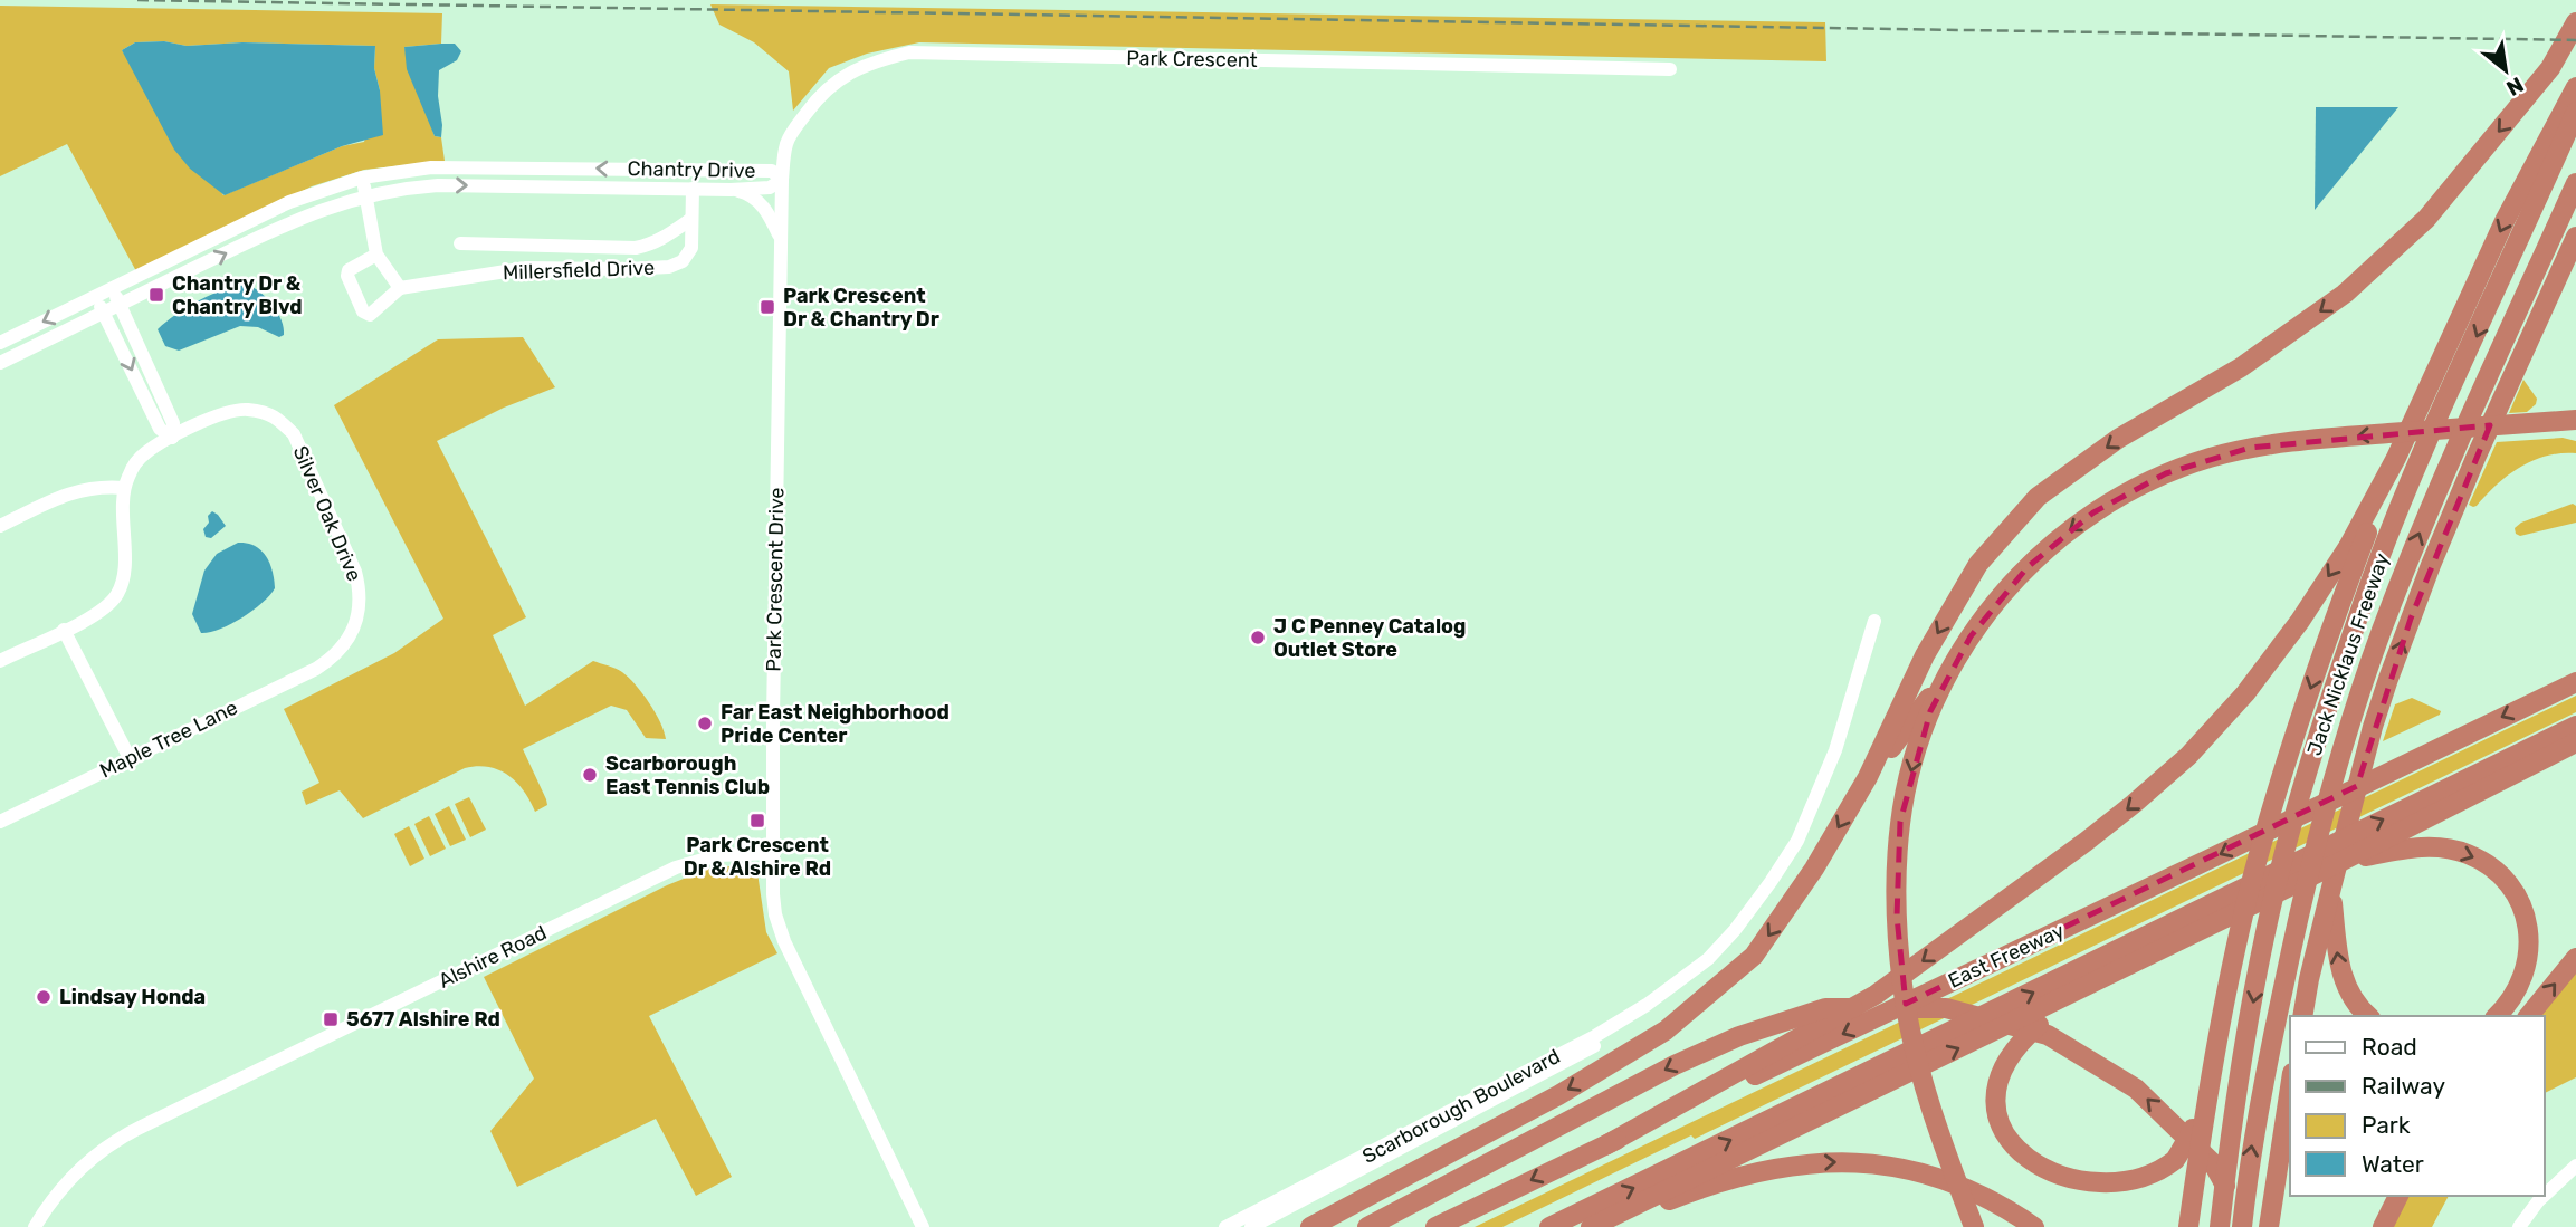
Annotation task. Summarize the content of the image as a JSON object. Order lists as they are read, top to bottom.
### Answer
{
  "streets": {
    "highway": ["Jack Nicklaus Freeway", "East Freeway"],
    "street": [
      "Park Crescent",
      "Chantry Drive",
      "Millersfield Drive",
      "Silver Oak Drive",
      "Park Crescent Drive",
      "Maple Tree Lane",
      "Alshire Road",
      "Scarborough Boulevard"
    ]
  },
  "crossings": [
    ["Park Crescent", "Chantry Drive"],
    ["Park Crescent", "Park Crescent Drive"],
    ["Chantry Drive", "Millersfield Drive"],
    ["Chantry Drive", "Park Crescent Drive"],
    ["Silver Oak Drive", "Maple Tree Lane"],
    ["Park Crescent Drive", "Alshire Road"]
  ],
  "places": {
    "transit": [
      "Chantry Dr & Chantry Blvd",
      "Park Crescent Dr & Chantry Dr",
      "Park Crescent Dr & Alshire Rd",
      "5677 Alshire Rd"
    ],
    "other": [
      "J C Penney Catalog Outlet Store",
      "Far East Neighborhood Pride Center",
      "Scarborough East Tennis Club",
      "Lindsay Honda"
    ]
  },
  "legend": [
    "Road",
    "Railway",
    "Park",
    "Water"
  ],
  "north": "bottom right"
}
